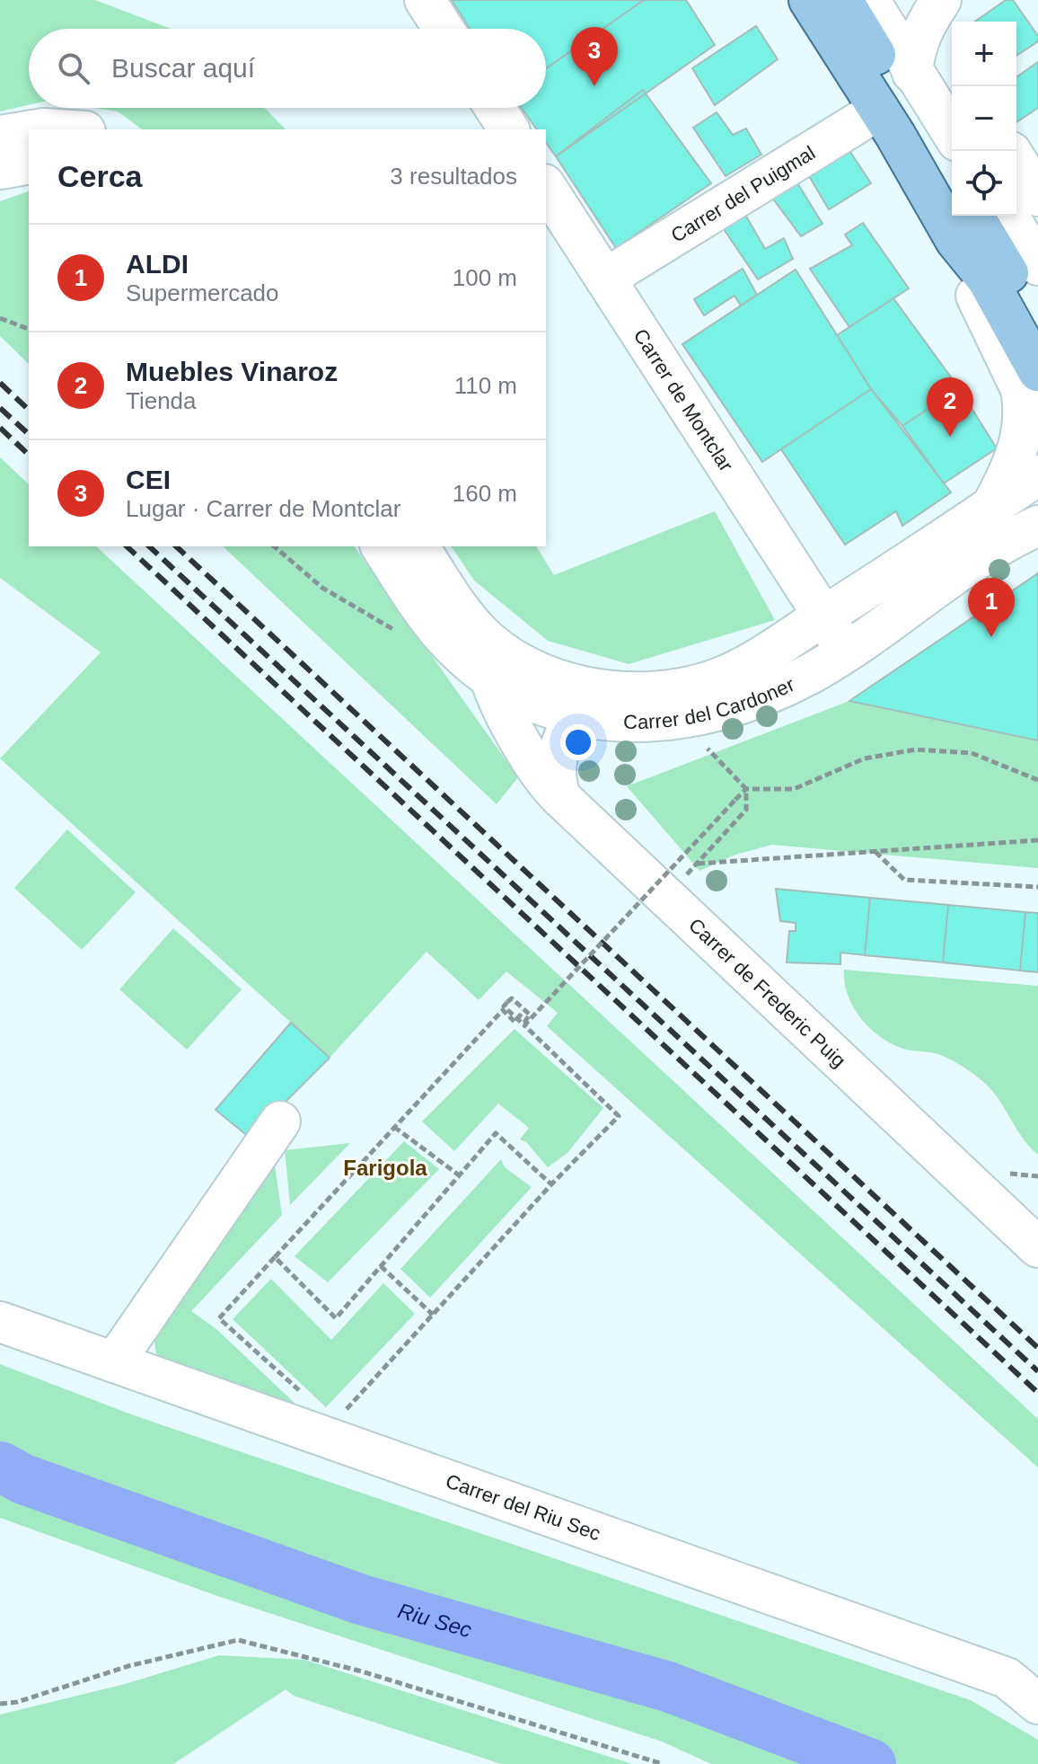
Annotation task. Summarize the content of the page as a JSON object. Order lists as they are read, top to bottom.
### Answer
{
  "streets": {
    "street": [
      "Carrer del Puigmal",
      "Carrer de Montclar",
      "Carrer del Cardoner",
      "Carrer de Frederic Puig",
      "Carrer del Riu Sec"
    ]
  },
  "crossings": [
    ["Carrer del Puigmal", "Carrer de Montclar"],
    ["Carrer de Montclar", "Carrer del Cardoner"],
    ["Carrer del Cardoner", "Carrer de Frederic Puig"]
  ],
  "districts": ["Farigola"],
  "water": ["Riu Sec"],
  "page": {
    "map_buttons": ["+", "−"],
    "pins": ["3", "2", "1"],
    "search": "Buscar aquí",
    "heading": ["Cerca", "3 resultados"],
    "list": [
      {
        "mark": "1",
        "name": "ALDI",
        "note": "Supermercado",
        "value": "100 m"
      },
      {
        "mark": "2",
        "name": "Muebles Vinaroz",
        "note": "Tienda",
        "value": "110 m"
      },
      {
        "mark": "3",
        "name": "CEI",
        "note": "Lugar · Carrer de Montclar",
        "value": "160 m"
      }
    ]
  }
}
